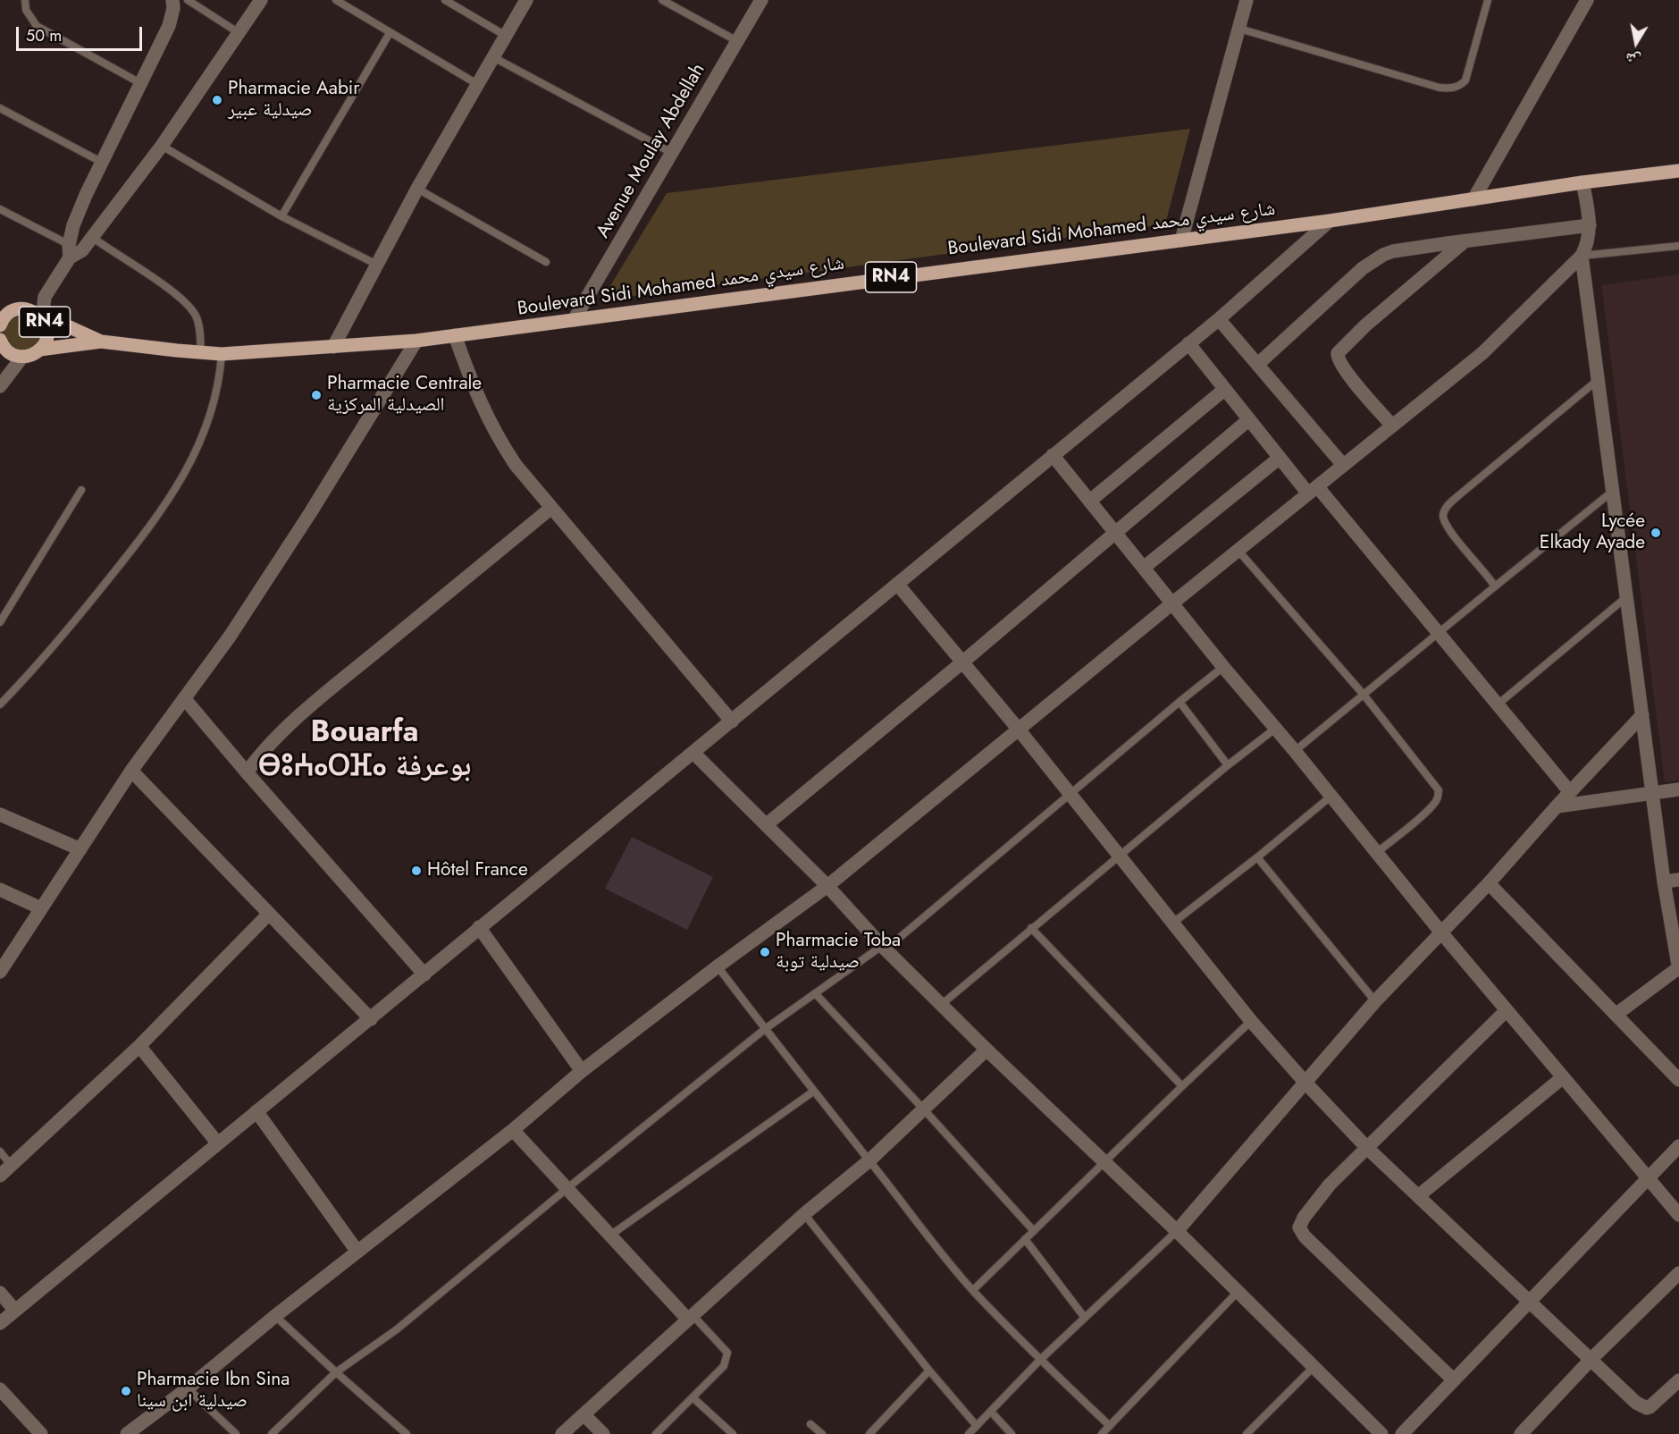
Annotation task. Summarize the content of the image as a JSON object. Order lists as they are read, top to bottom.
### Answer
{
  "streets": {
    "main road": ["Boulevard Sidi Mohamed شارع سيدي محمد", "RN4"],
    "street": ["Avenue Moulay Abdellah"]
  },
  "crossings": [
    ["Avenue Moulay Abdellah", "Boulevard Sidi Mohamed شارع سيدي محمد"],
    ["Boulevard Sidi Mohamed شارع سيدي محمد", "RN4"]
  ],
  "districts": ["Bouarfa ⴱⵓⵄⴰⵔⴼⴰ بوعرفة"],
  "places": [
    "Pharmacie Aabir صيدلية عبير",
    "Pharmacie Centrale الصيدلية المركزية",
    "Lycée Elkady Ayade",
    "Hôtel France",
    "Pharmacie Toba صيدلية توبة",
    "Pharmacie Ibn Sina صيدلية ابن سينا"
  ],
  "scale_bar": "50 m",
  "north": "bottom"
}
